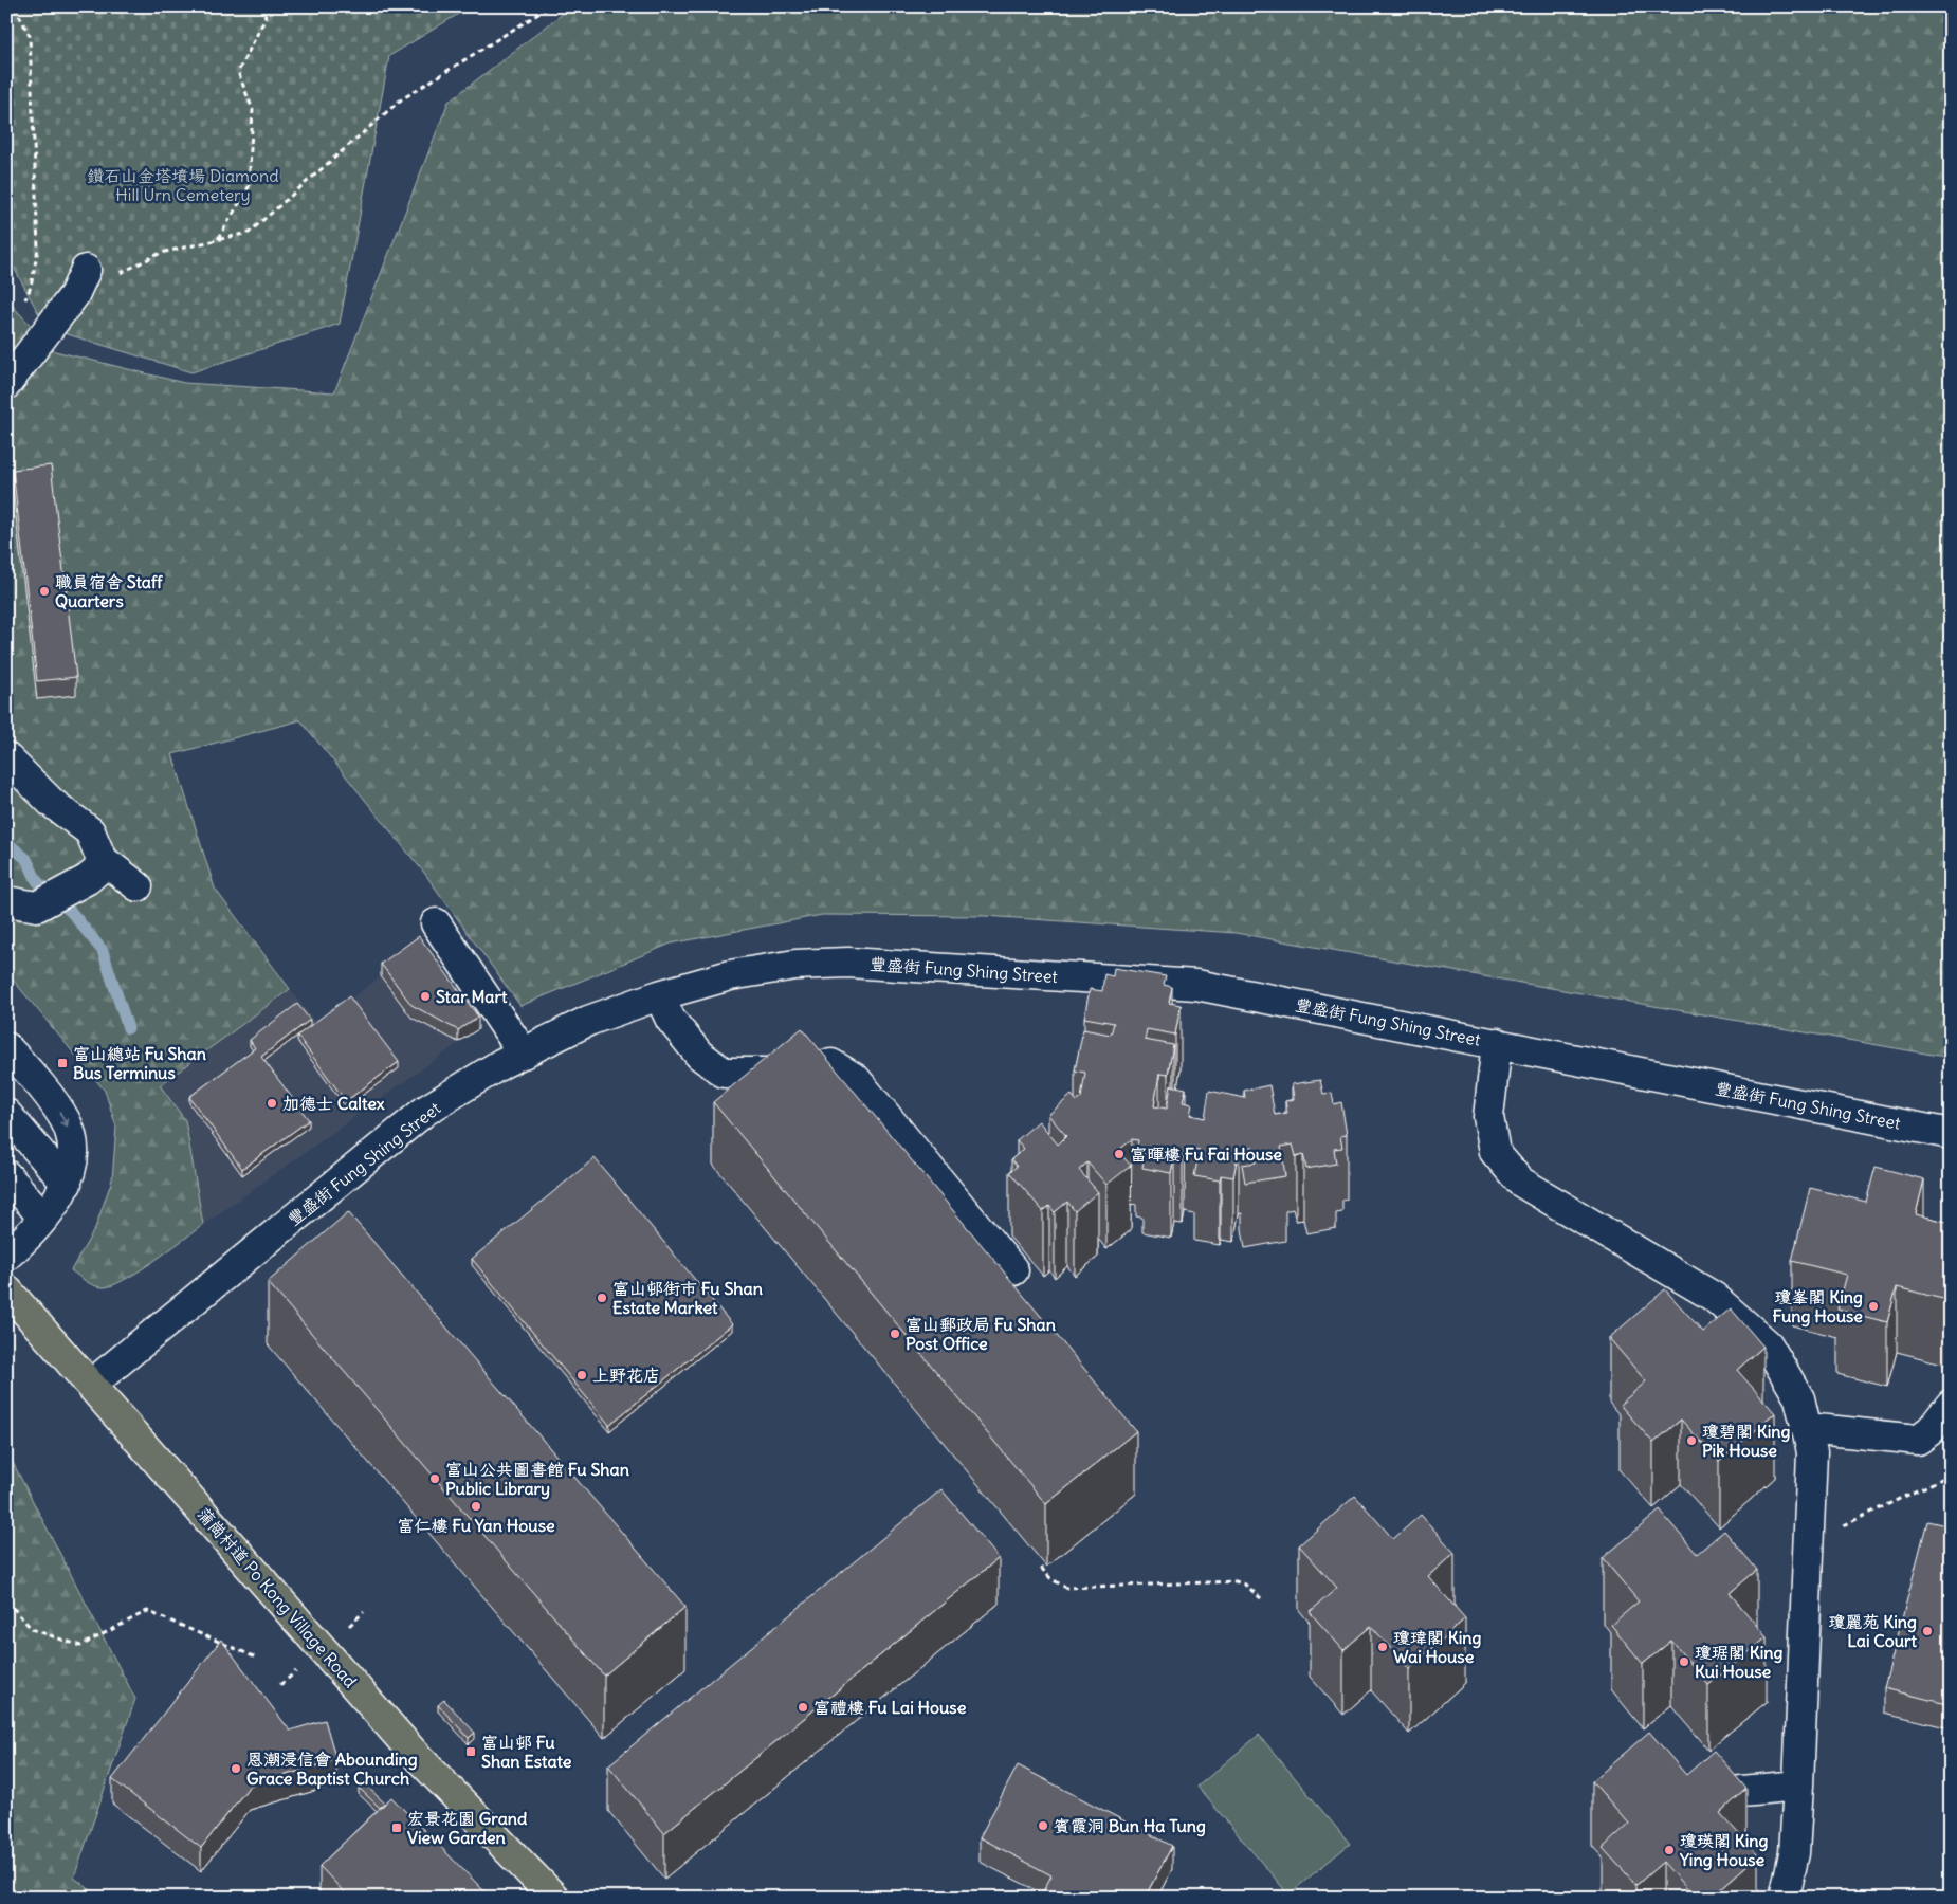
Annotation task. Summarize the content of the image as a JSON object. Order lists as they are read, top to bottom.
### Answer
{
  "streets": {
    "main road": ["蒲崗村道 Po Kong Village Road"],
    "street": ["豐盛街 Fung Shing Street"]
  },
  "crossings": [
    ["豐盛街 Fung Shing Street", "蒲崗村道 Po Kong Village Road"]
  ],
  "parks": ["鑽石山金塔墳場 Diamond Hill Urn Cemetery"],
  "places": {
    "other": [
      "職員宿舍 Staff Quarters",
      "Star Mart",
      "加德士 Caltex",
      "富暉樓 Fu Fai House",
      "富山邨街市 Fu Shan Estate Market",
      "瓊峯閣 King Fung House",
      "富山郵政局 Fu Shan Post Office",
      "上野花店",
      "瓊碧閣 King Pik House",
      "富山公共圖書館 Fu Shan Public Library",
      "富仁樓 Fu Yan House",
      "瓊麗苑 King Lai Court",
      "瓊瑋閣 King Wai House",
      "瓊琚閣 King Kui House",
      "富禮樓 Fu Lai House",
      "恩潮浸信會 Abounding Grace Baptist Church",
      "賓霞洞 Bun Ha Tung",
      "瓊瑛閣 King Ying House"
    ],
    "transit": ["富山總站 Fu Shan Bus Terminus", "富山邨 Fu Shan Estate", "宏景花園 Grand View Garden"]
  }
}
